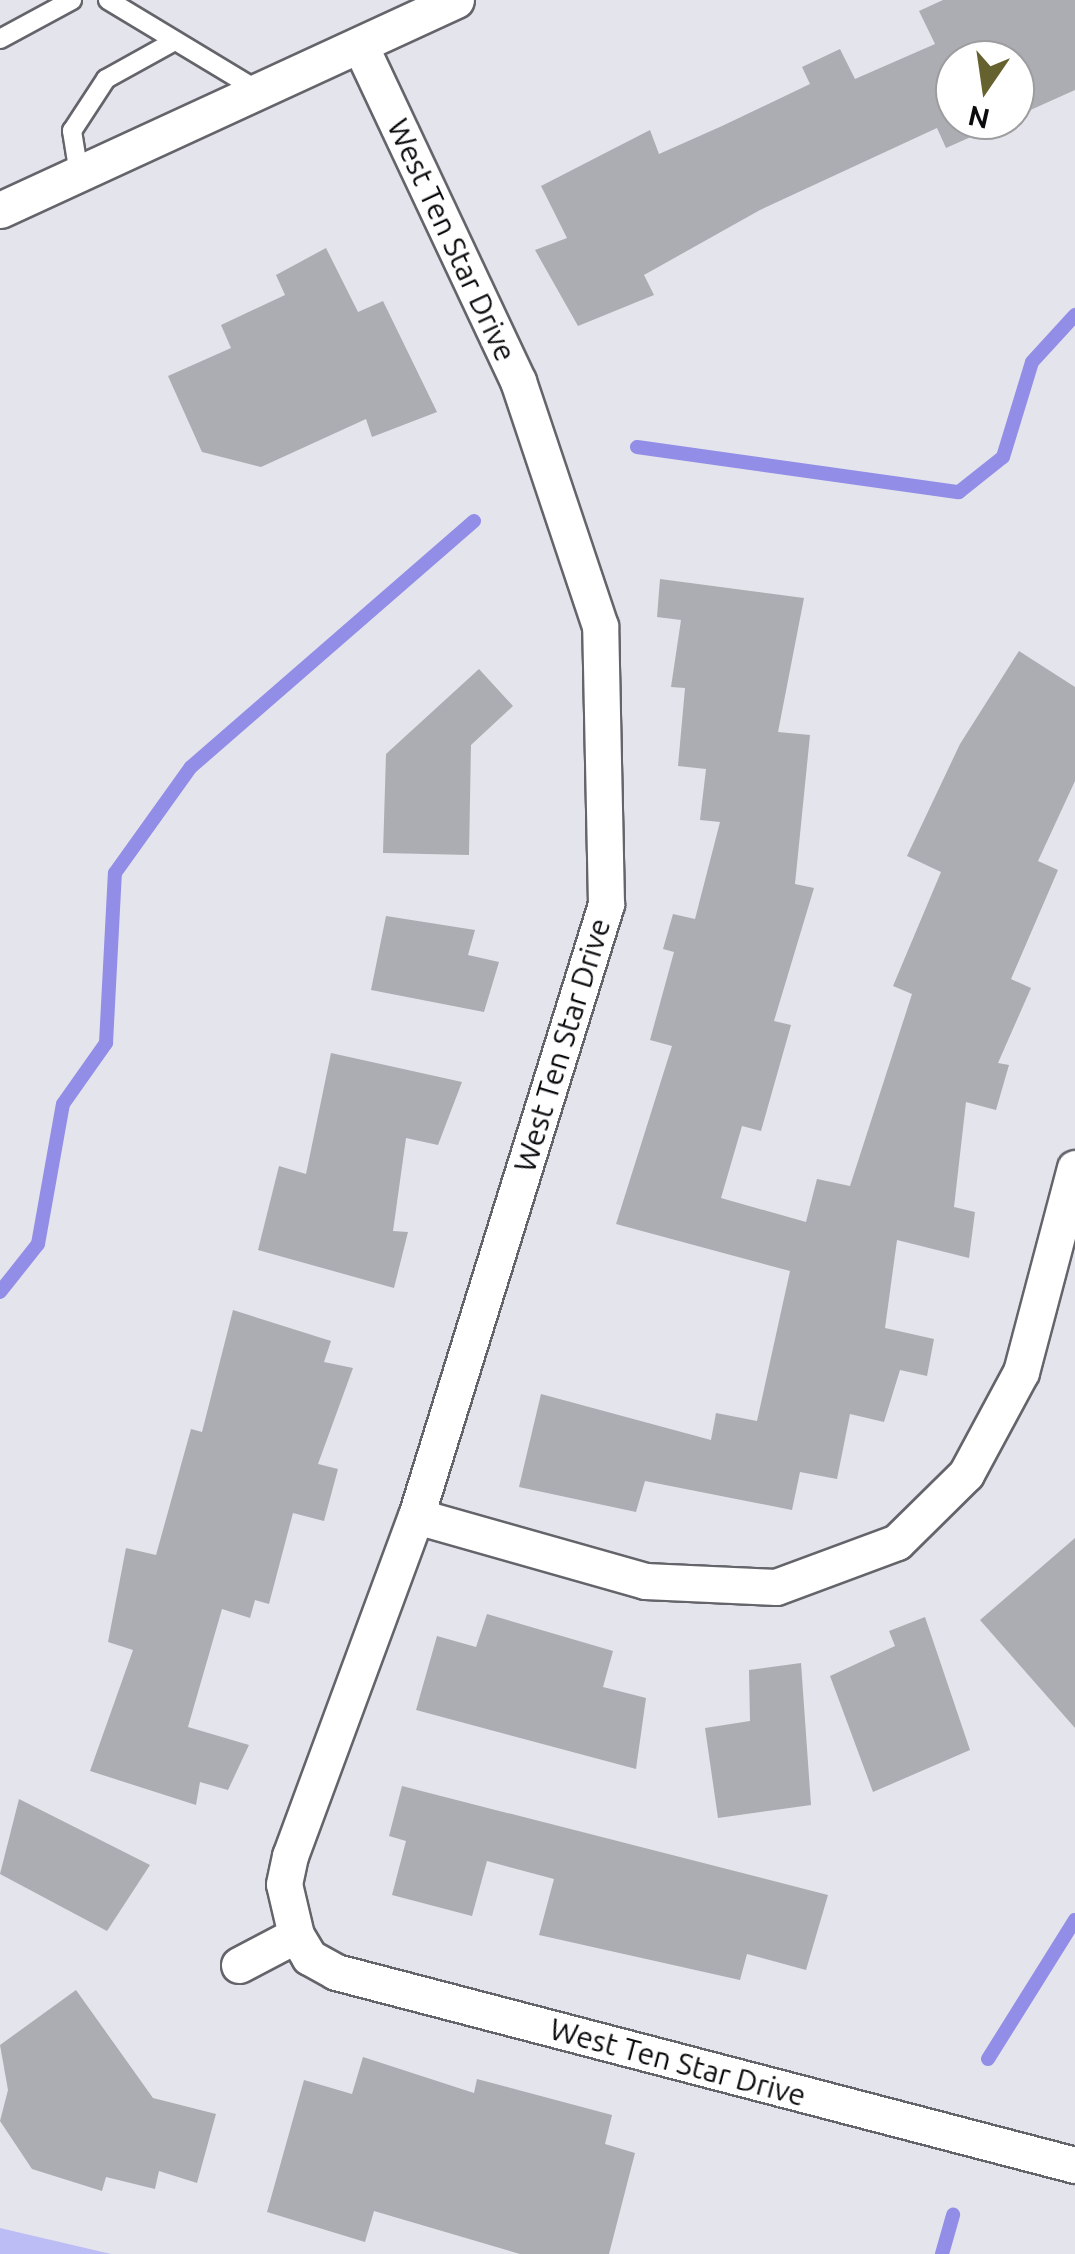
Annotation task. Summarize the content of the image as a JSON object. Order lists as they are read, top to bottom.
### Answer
{
  "streets": {
    "street": ["West Ten Star Drive"]
  },
  "north": "bottom"
}
